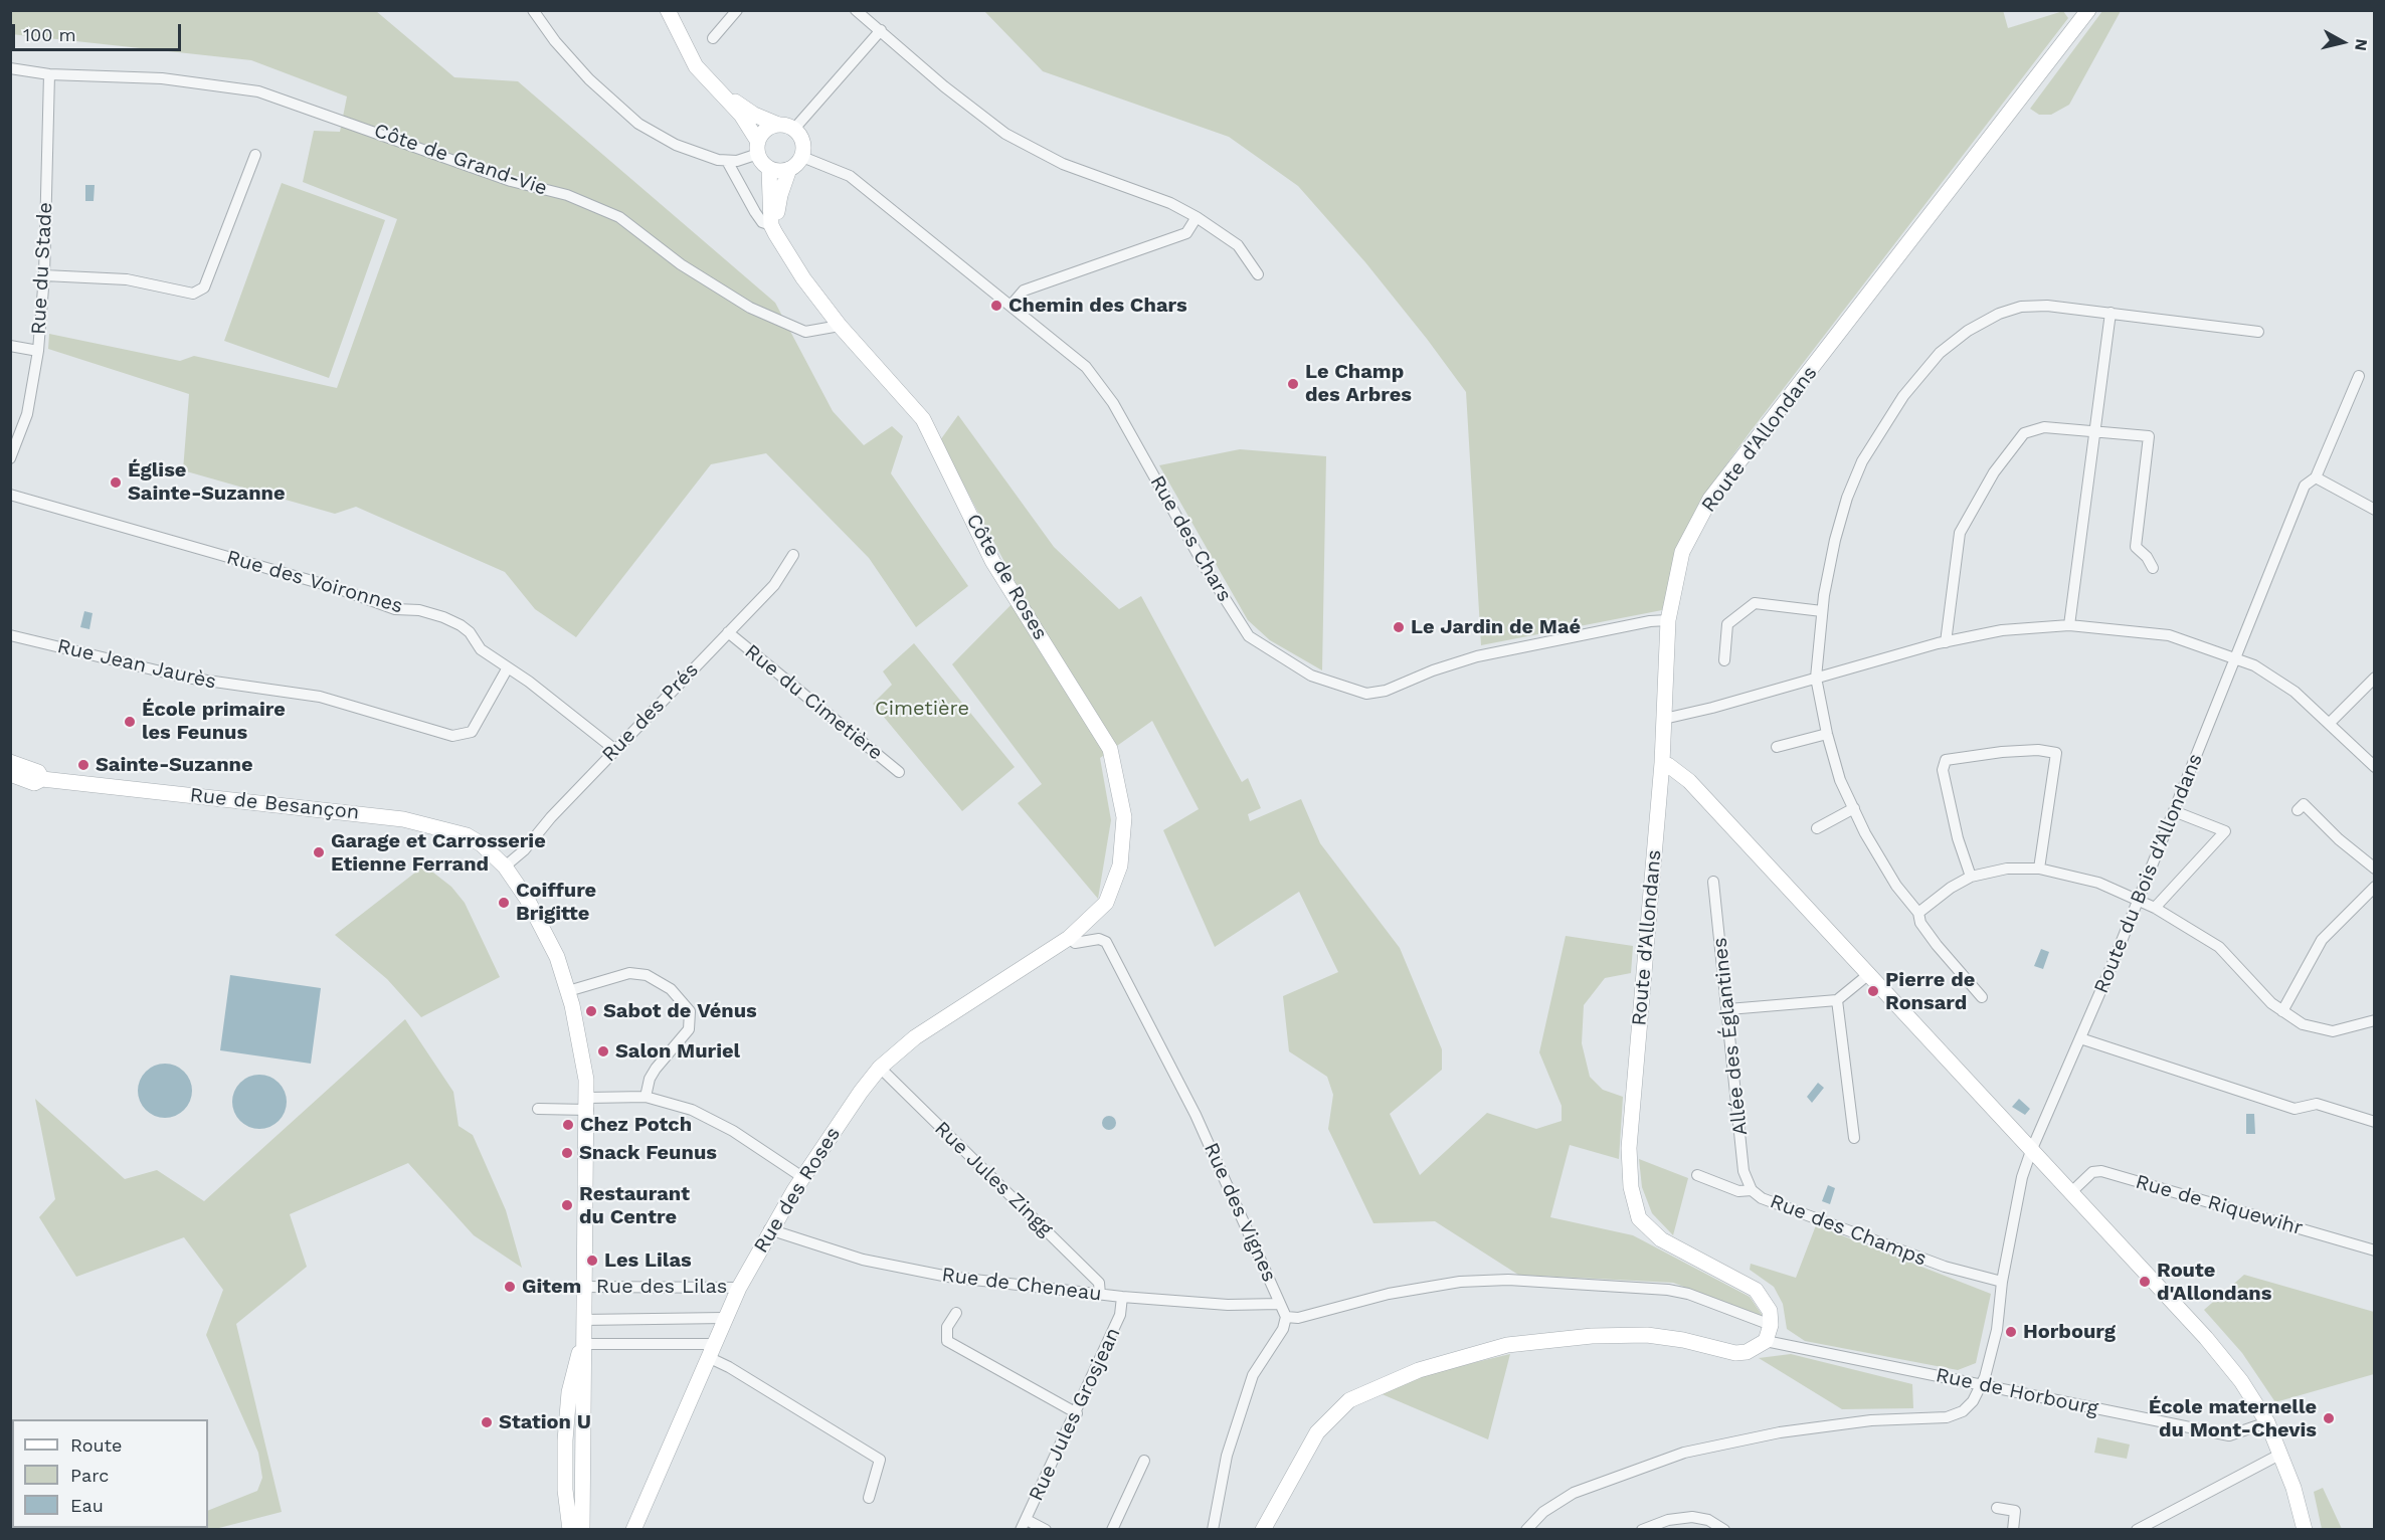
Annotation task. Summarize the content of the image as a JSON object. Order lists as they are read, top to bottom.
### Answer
{
  "streets": {
    "main road": [
      "Route d'Allondans",
      "Côte de Roses",
      "Rue de Besançon",
      "Rue des Roses"
    ],
    "street": [
      "Côte de Grand-Vie",
      "Rue du Stade",
      "Rue des Chars",
      "Rue des Voironnes",
      "Rue Jean Jaurès",
      "Rue du Cimetière",
      "Rue des Prés",
      "Route du Bois d'Allondans",
      "Allée des Églantines",
      "Rue Jules Zingg",
      "Rue de Riquewihr",
      "Rue des Vignes",
      "Rue des Champs",
      "Rue de Cheneau",
      "Rue des Lilas",
      "Rue de Horbourg",
      "Rue Jules Grosjean"
    ]
  },
  "crossings": [
    ["Côte de Grand-Vie", "Rue du Stade"],
    ["Côte de Grand-Vie", "Côte de Roses"],
    ["Route d'Allondans", "Rue des Chars"],
    ["Rue des Chars", "Côte de Roses"],
    ["Côte de Roses", "Rue des Roses"],
    ["Côte de Roses", "Rue des Vignes"],
    ["Rue des Voironnes", "Rue Jean Jaurès"],
    ["Rue des Voironnes", "Rue des Prés"],
    ["Rue du Cimetière", "Rue des Prés"],
    ["Rue des Prés", "Rue de Besançon"],
    ["Rue de Besançon", "Rue des Lilas"],
    ["Route du Bois d'Allondans", "Rue des Champs"],
    ["Route du Bois d'Allondans", "Rue de Horbourg"],
    ["Allée des Églantines", "Rue des Champs"],
    ["Rue Jules Zingg", "Rue des Roses"],
    ["Rue Jules Zingg", "Rue de Cheneau"],
    ["Rue des Roses", "Rue des Vignes"],
    ["Rue des Roses", "Rue de Cheneau"],
    ["Rue des Roses", "Rue des Lilas"],
    ["Rue des Vignes", "Rue de Cheneau"],
    ["Rue de Cheneau", "Rue Jules Grosjean"]
  ],
  "parks": ["Cimetière"],
  "places": [
    "Chemin des Chars",
    "Le Champ des Arbres",
    "Église Sainte-Suzanne",
    "Le Jardin de Maé",
    "École primaire les Feunus",
    "Sainte-Suzanne",
    "Garage et Carrosserie Etienne Ferrand",
    "Coiffure Brigitte",
    "Pierre de Ronsard",
    "Sabot de Vénus",
    "Salon Muriel",
    "Chez Potch",
    "Snack Feunus",
    "Restaurant du Centre",
    "Les Lilas",
    "Route d'Allondans",
    "Gitem",
    "Horbourg",
    "École maternelle du Mont-Chevis",
    "Station U"
  ],
  "legend": ["Route", "Parc", "Eau"],
  "scale_bar": "100 m",
  "north": "right"
}
